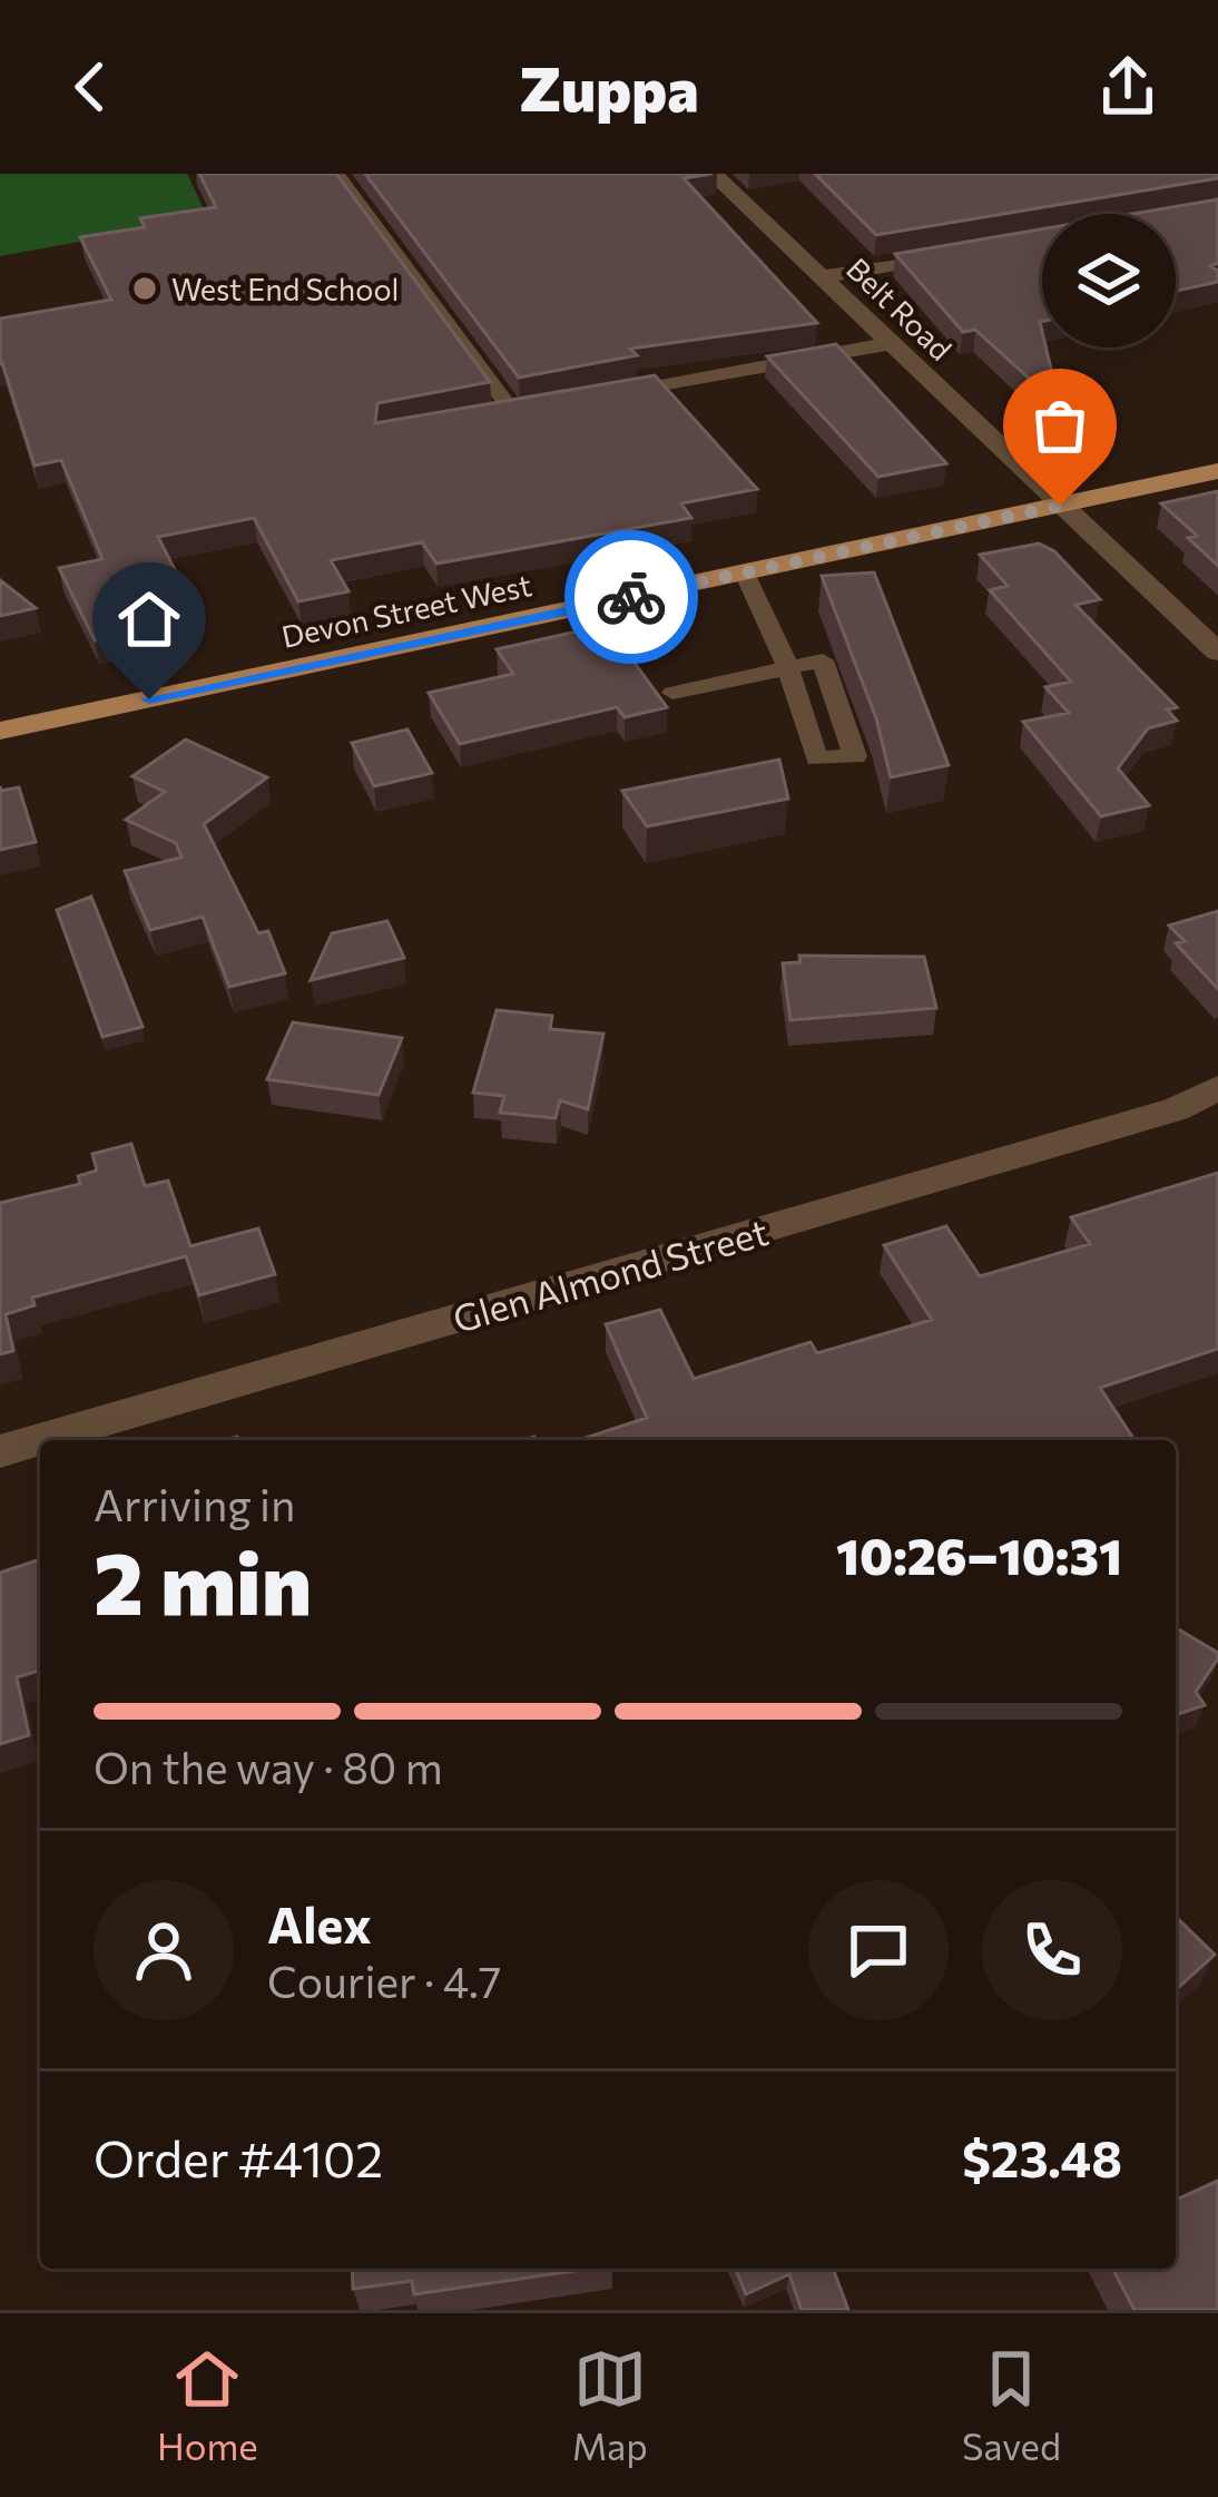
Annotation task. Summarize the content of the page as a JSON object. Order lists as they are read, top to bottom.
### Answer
{
  "streets": {
    "main road": ["Devon Street West"],
    "street": ["Belt Road", "Glen Almond Street"]
  },
  "crossings": [
    ["Belt Road", "Devon Street West"]
  ],
  "places": ["West End School"],
  "page": {
    "header": "Zuppa",
    "heading": ["2 min", "Arriving in", "10:26–10:31"],
    "panel": [
      "Alex",
      "Courier · 4.7",
      "Order #4102",
      "$23.48"
    ],
    "bar": "On the way · 80 m",
    "tabs": ["Home", "Map", "Saved"]
  }
}
